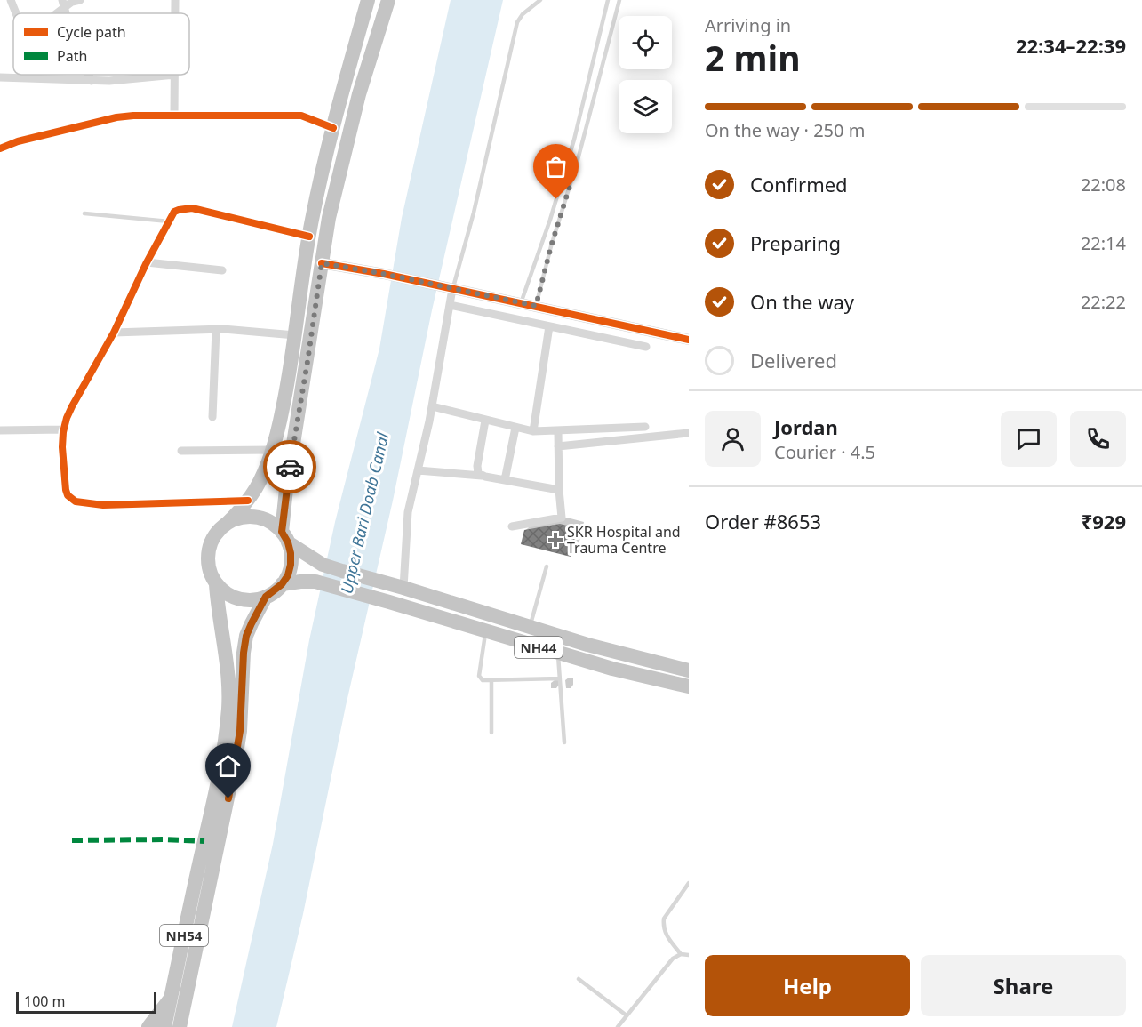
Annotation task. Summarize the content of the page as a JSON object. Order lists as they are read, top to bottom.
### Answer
{
  "streets": {
    "highway": ["NH44", "NH54"]
  },
  "crossings": [
    ["NH44", "NH54"]
  ],
  "water": ["Upper Bari Doab Canal"],
  "places": {
    "health": ["SKR Hospital and Trauma Centre"]
  },
  "legend": ["Cycle path", "Path"],
  "scale_bar": "100 m",
  "page": {
    "heading": ["2 min", "Arriving in", "22:34–22:39"],
    "panel": [
      "Jordan",
      "Courier · 4.5",
      "Order #8653",
      "₹929"
    ],
    "bar": "On the way · 250 m",
    "list": [
      ["Confirmed", "22:08"],
      ["Preparing", "22:14"],
      ["On the way", "22:22"],
      "Delivered"
    ],
    "buttons": ["Help", "Share"],
    "scale": "100 m"
  }
}
